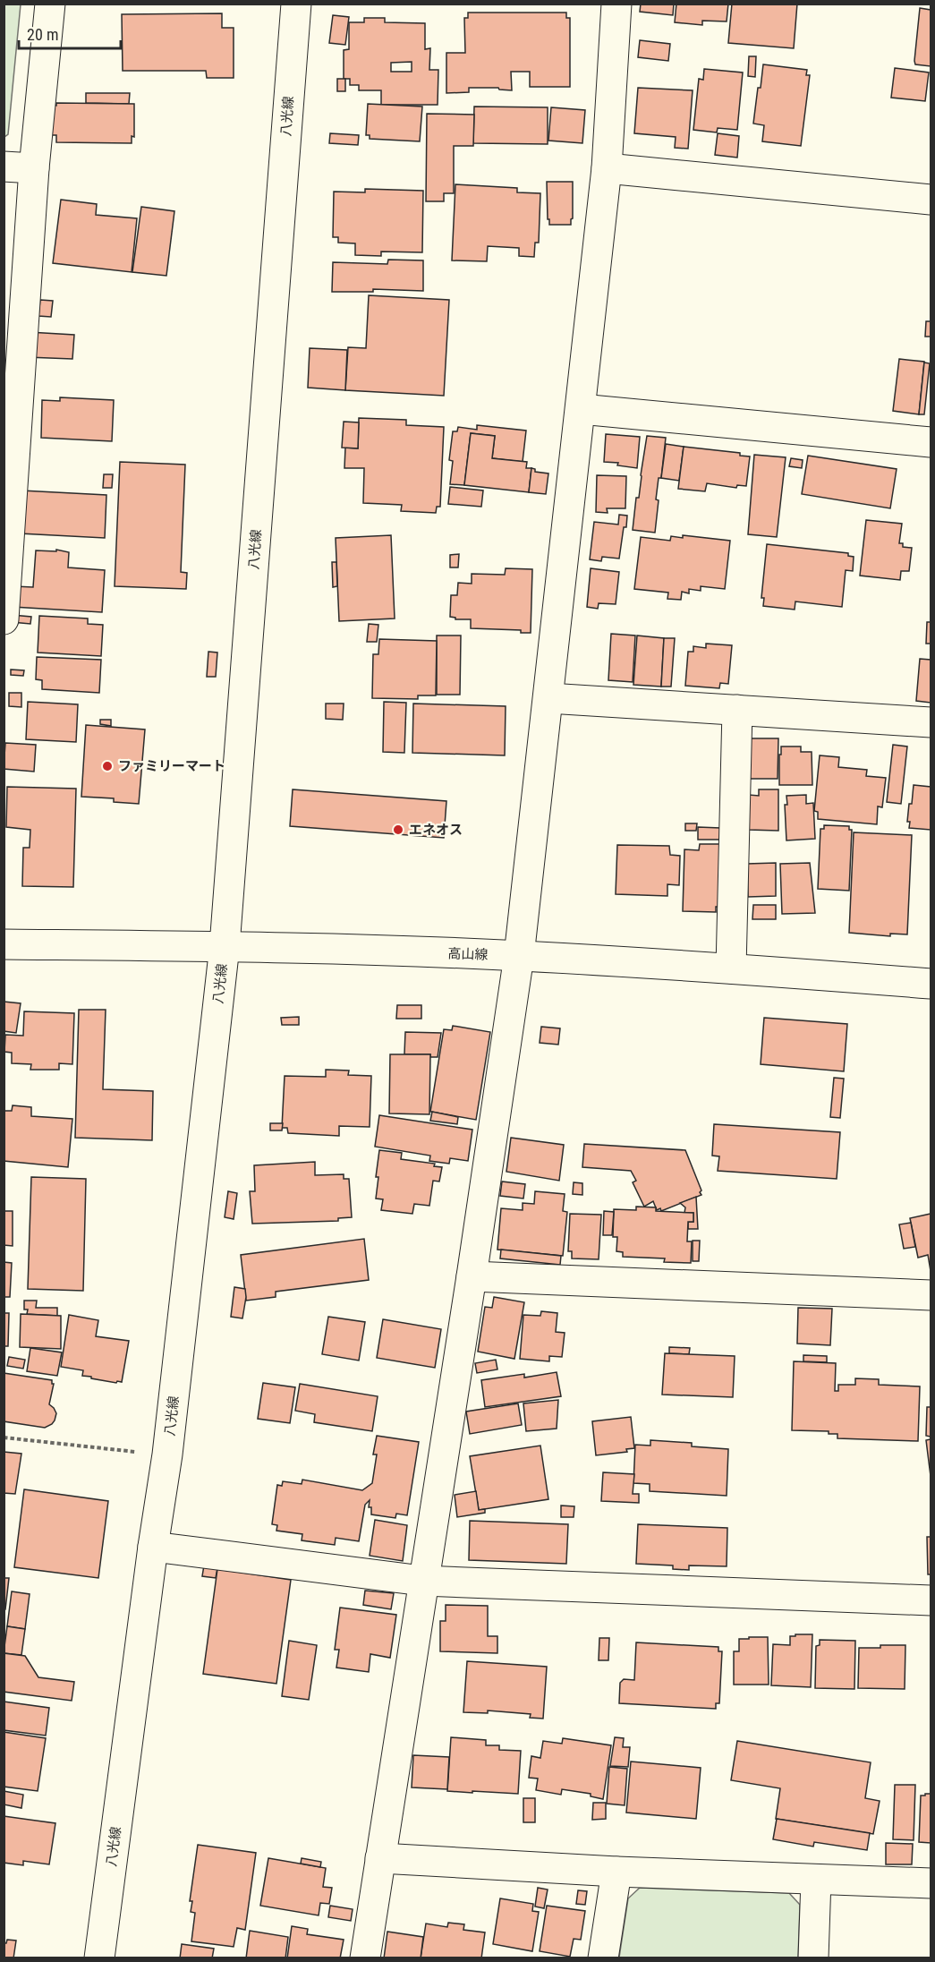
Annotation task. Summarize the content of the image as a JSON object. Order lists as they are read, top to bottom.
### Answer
{
  "streets": {
    "street": ["八光線", "高山線"]
  },
  "crossings": [
    ["八光線", "高山線"]
  ],
  "places": ["ファミリーマート", "エネオス"],
  "scale_bar": "20 m"
}
